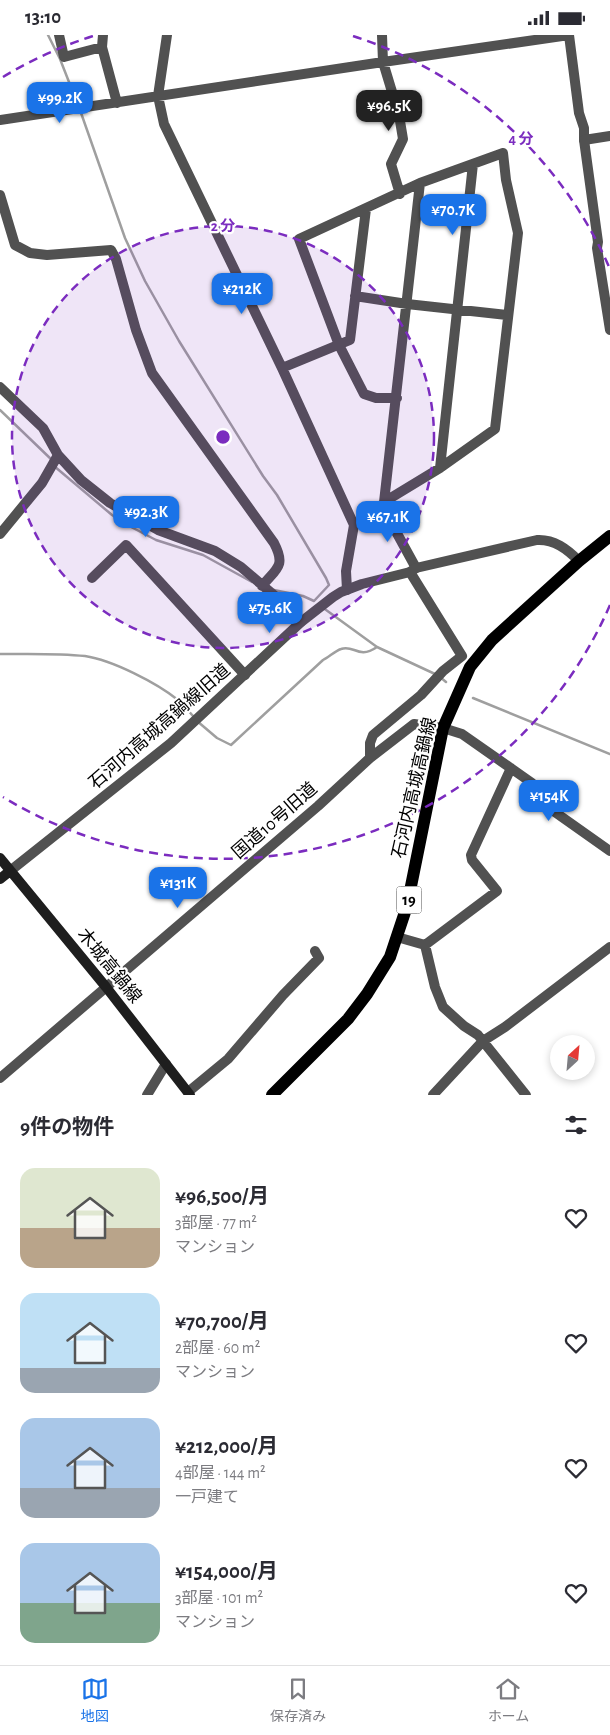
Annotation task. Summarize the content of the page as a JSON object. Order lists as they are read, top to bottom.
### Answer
{
  "streets": {
    "main road": ["石河内高城高鍋線", "19", "木城高鍋線"],
    "street": ["石河内高城高鍋線旧道", "国道10号旧道"]
  },
  "crossings": [
    ["石河内高城高鍋線旧道", "石河内高城高鍋線"],
    ["石河内高城高鍋線旧道", "木城高鍋線"],
    ["石河内高城高鍋線", "国道10号旧道"],
    ["国道10号旧道", "木城高鍋線"]
  ],
  "north": "top right",
  "page": {
    "status": "13:10",
    "price": [
      "¥99.2K",
      "¥96.5K",
      "¥70.7K",
      "¥212K",
      "¥92.3K",
      "¥67.1K",
      "¥75.6K",
      "¥154K",
      "¥131K"
    ],
    "heading": "9件の物件",
    "list": [
      {
        "name": "¥96,500/月",
        "note": "3部屋 · 77 m² · マンション"
      },
      {
        "name": "¥70,700/月",
        "note": "2部屋 · 60 m² · マンション"
      },
      {
        "name": "¥212,000/月",
        "note": "4部屋 · 144 m² · 一戸建て"
      },
      {
        "name": "¥154,000/月",
        "note": "3部屋 · 101 m² · マンション"
      }
    ],
    "tabs": ["地図", "保存済み", "ホーム"]
  },
  "rings": ["4 分", "2 分"]
}
